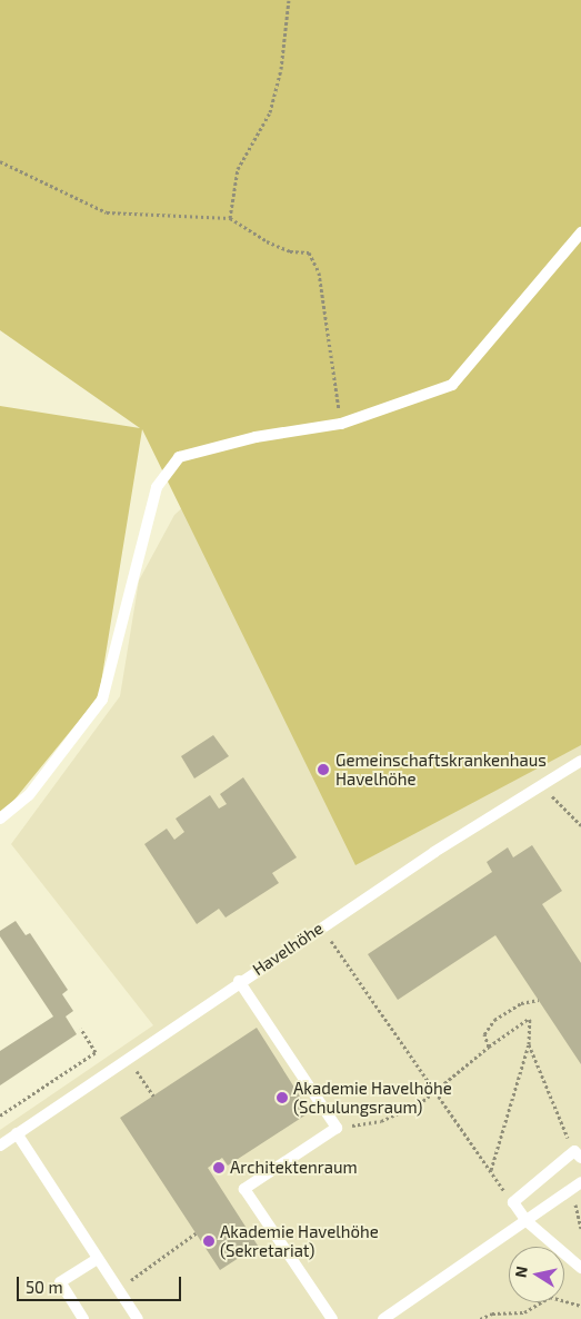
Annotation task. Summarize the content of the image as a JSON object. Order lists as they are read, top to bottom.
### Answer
{
  "streets": {
    "lane": ["Havelhöhe"]
  },
  "places": [
    "Gemeinschaftskrankenhaus Havelhöhe",
    "Akademie Havelhöhe (Schulungsraum)",
    "Architektenraum",
    "Akademie Havelhöhe (Sekretariat)"
  ],
  "scale_bar": "50 m",
  "north": "left"
}
